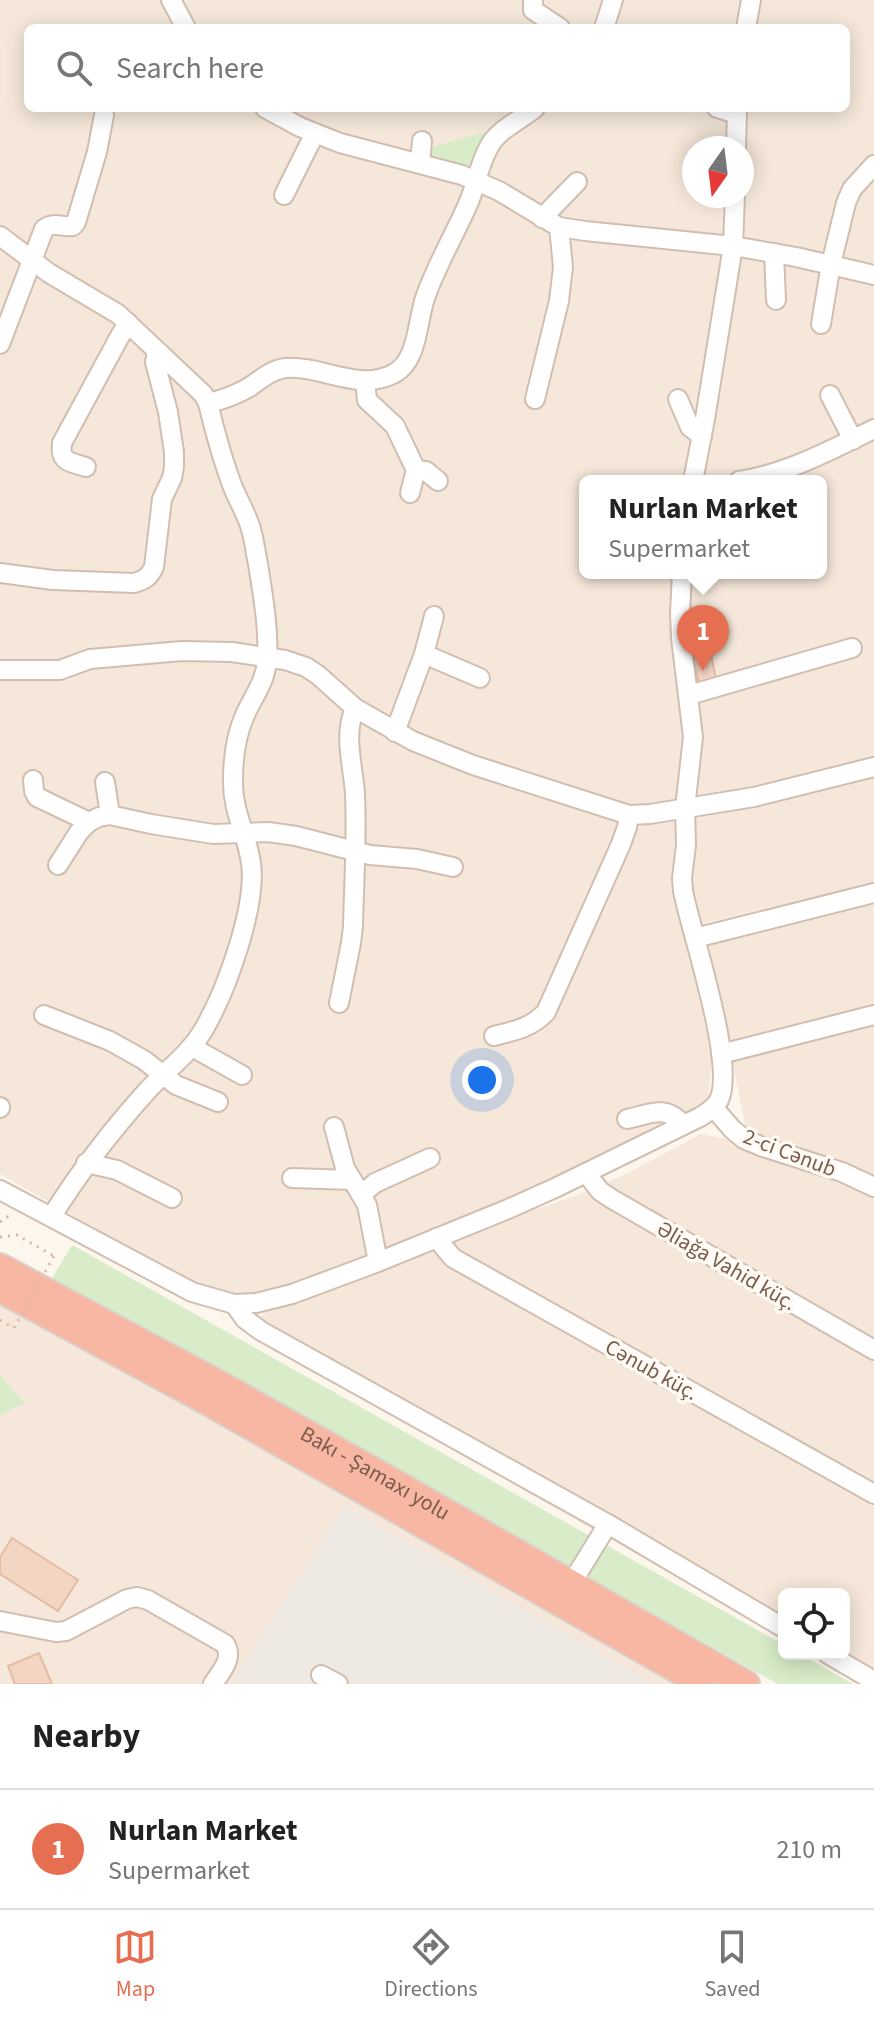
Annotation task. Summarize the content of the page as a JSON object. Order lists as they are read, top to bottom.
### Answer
{
  "streets": {
    "highway": ["Bakı - Şamaxı yolu"],
    "street": ["2-ci Cənub", "Əliağa Vahid küç.", "Cənub küç."]
  },
  "north": "bottom",
  "page": {
    "search": "Search here",
    "popup": ["Nurlan Market", "Supermarket"],
    "pins": "1",
    "heading": "Nearby",
    "list": [
      {
        "mark": "1",
        "name": "Nurlan Market",
        "note": "Supermarket",
        "value": "210 m"
      }
    ],
    "nav": ["Map", "Directions", "Saved"]
  }
}
